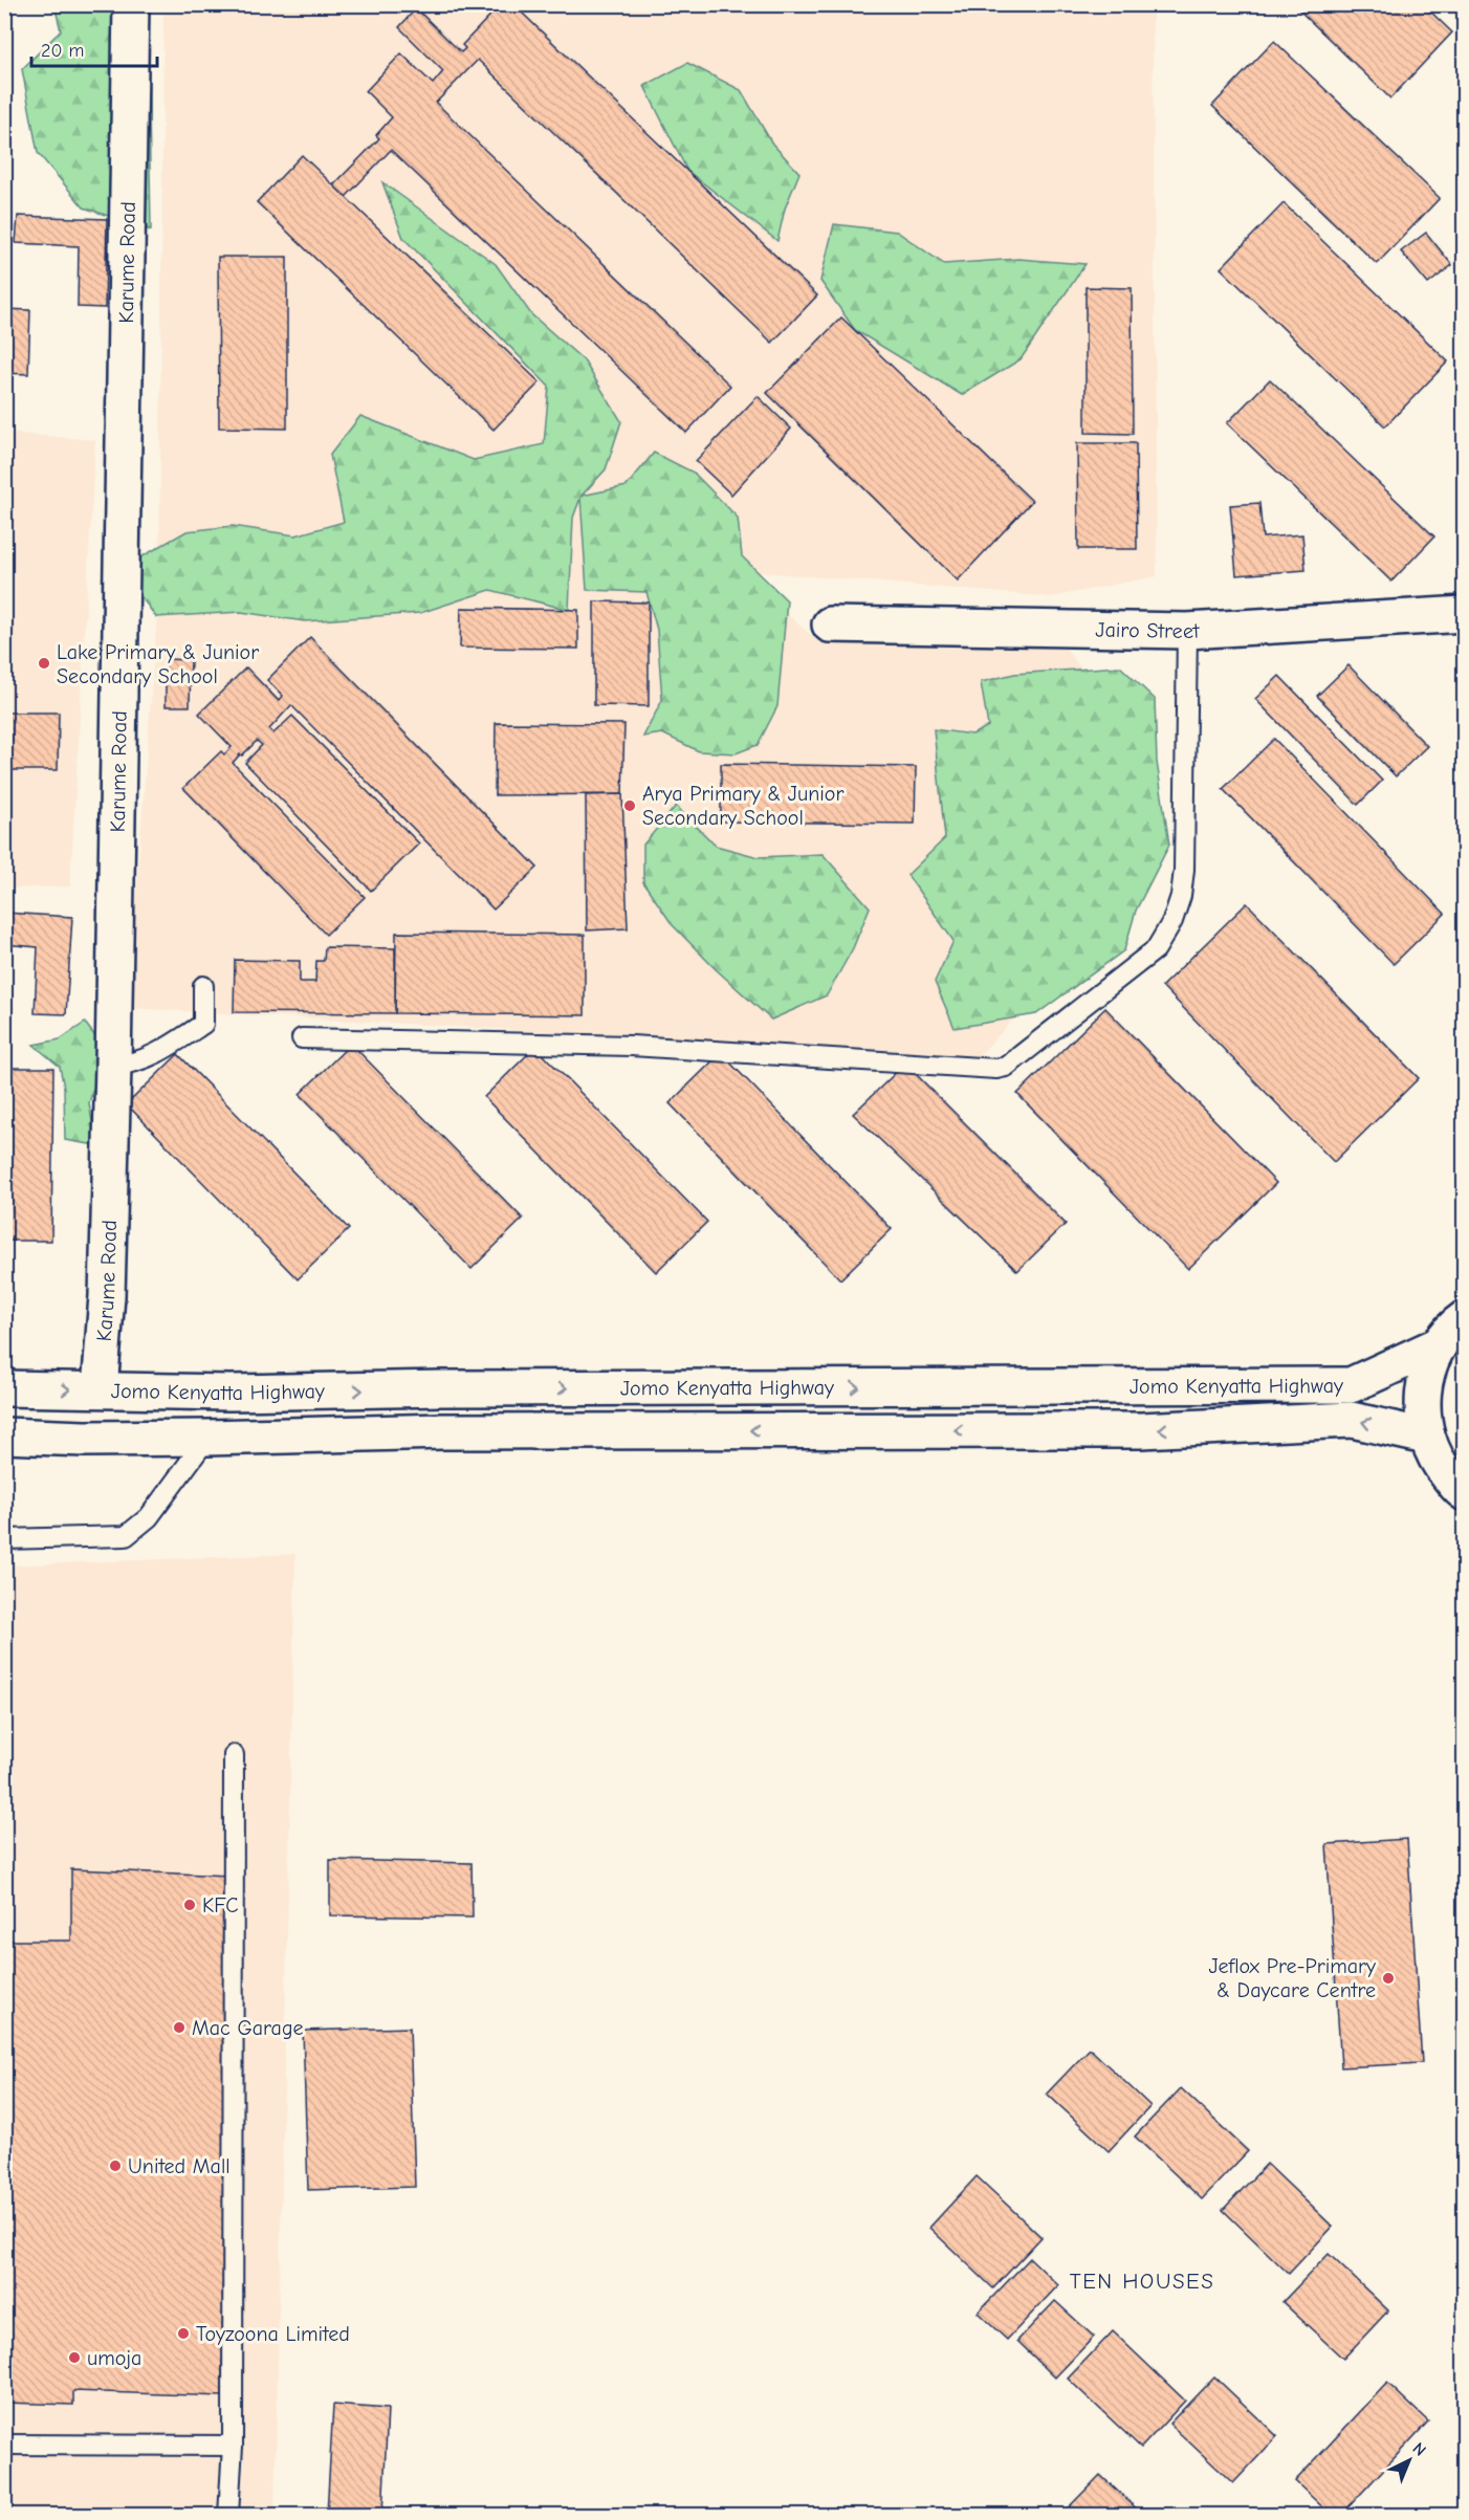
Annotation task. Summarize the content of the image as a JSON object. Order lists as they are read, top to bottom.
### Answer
{
  "streets": {
    "main road": ["Karume Road", "Jairo Street", "Jomo Kenyatta Highway"]
  },
  "crossings": [
    ["Karume Road", "Jomo Kenyatta Highway"]
  ],
  "districts": ["TEN HOUSES"],
  "places": [
    "Lake Primary & Junior Secondary School",
    "Arya Primary & Junior Secondary School",
    "KFC",
    "Jeflox Pre-Primary & Daycare Centre",
    "Mac Garage",
    "United Mall",
    "Toyzoona Limited",
    "umoja"
  ],
  "scale_bar": "20 m",
  "north": "top right"
}
